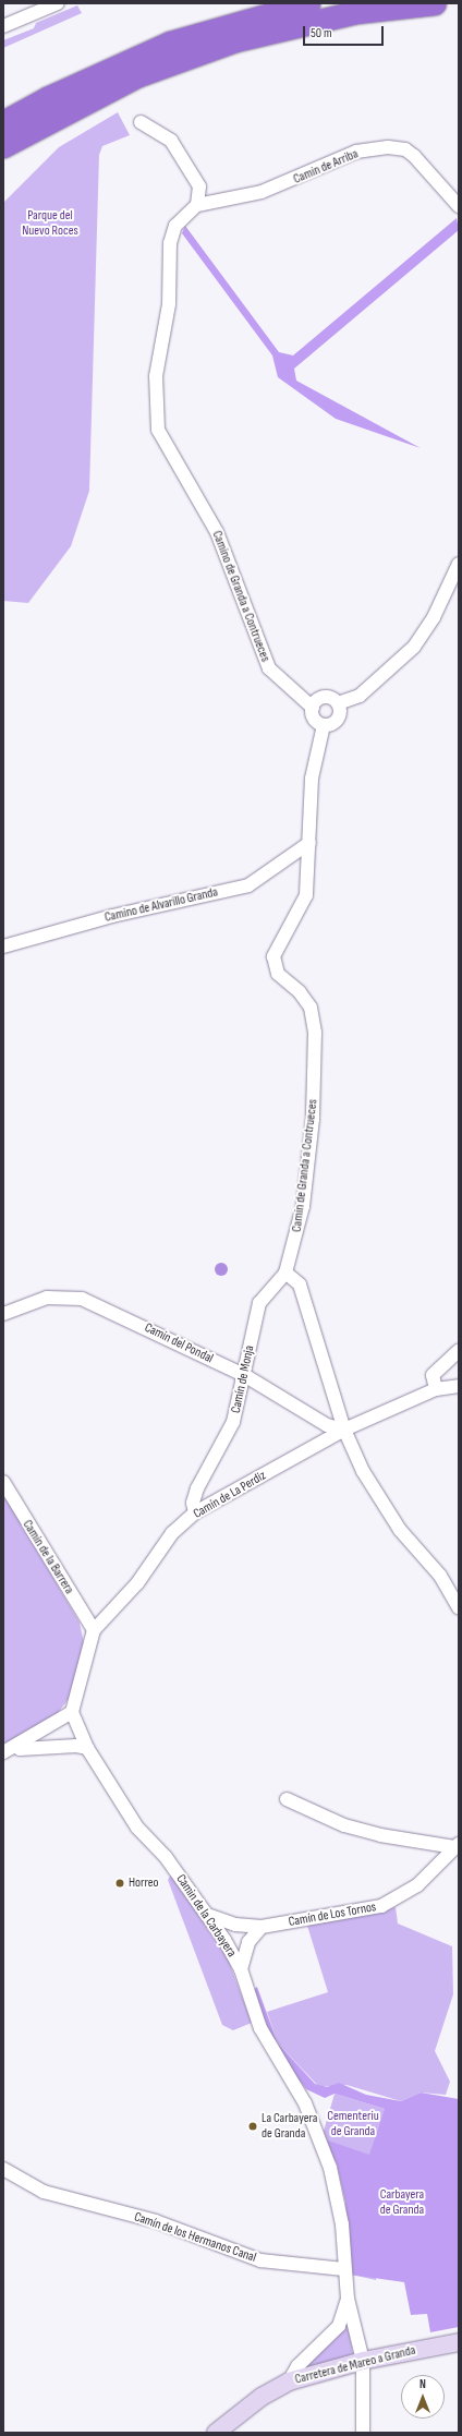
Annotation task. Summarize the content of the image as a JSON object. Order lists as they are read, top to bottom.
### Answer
{
  "streets": {
    "street": [
      "Camín de Arriba",
      "Camino de Granda a Contrueces",
      "Camino de Alvarillo Granda",
      "Camín de Granda a Contrueces",
      "Camín del Pondal",
      "Camín de Monja",
      "Camín de La Perdiz",
      "Camín de la Barrera",
      "Camín de Los Tornos",
      "Camin de la Carbayera",
      "Camín de los Hermanos Canal",
      "Carretera de Mareo a Granda"
    ]
  },
  "crossings": [
    ["Camín de Arriba", "Camino de Granda a Contrueces"],
    ["Camino de Granda a Contrueces", "Camín de Granda a Contrueces"],
    ["Camino de Alvarillo Granda", "Camín de Granda a Contrueces"],
    ["Camín de Granda a Contrueces", "Camín de Monja"],
    ["Camín del Pondal", "Camín de Monja"],
    ["Camín del Pondal", "Camín de La Perdiz"],
    ["Camín de Monja", "Camín de La Perdiz"],
    ["Camín de La Perdiz", "Camín de la Barrera"],
    ["Camín de La Perdiz", "Camin de la Carbayera"],
    ["Camín de Los Tornos", "Camin de la Carbayera"],
    ["Camin de la Carbayera", "Camín de los Hermanos Canal"],
    ["Camin de la Carbayera", "Carretera de Mareo a Granda"]
  ],
  "parks": ["Parque del Nuevo Roces", "Cementeriu de Granda", "Carbayera de Granda"],
  "places": ["Horreo", "La Carbayera de Granda"],
  "scale_bar": "50 m",
  "north": "top"
}
